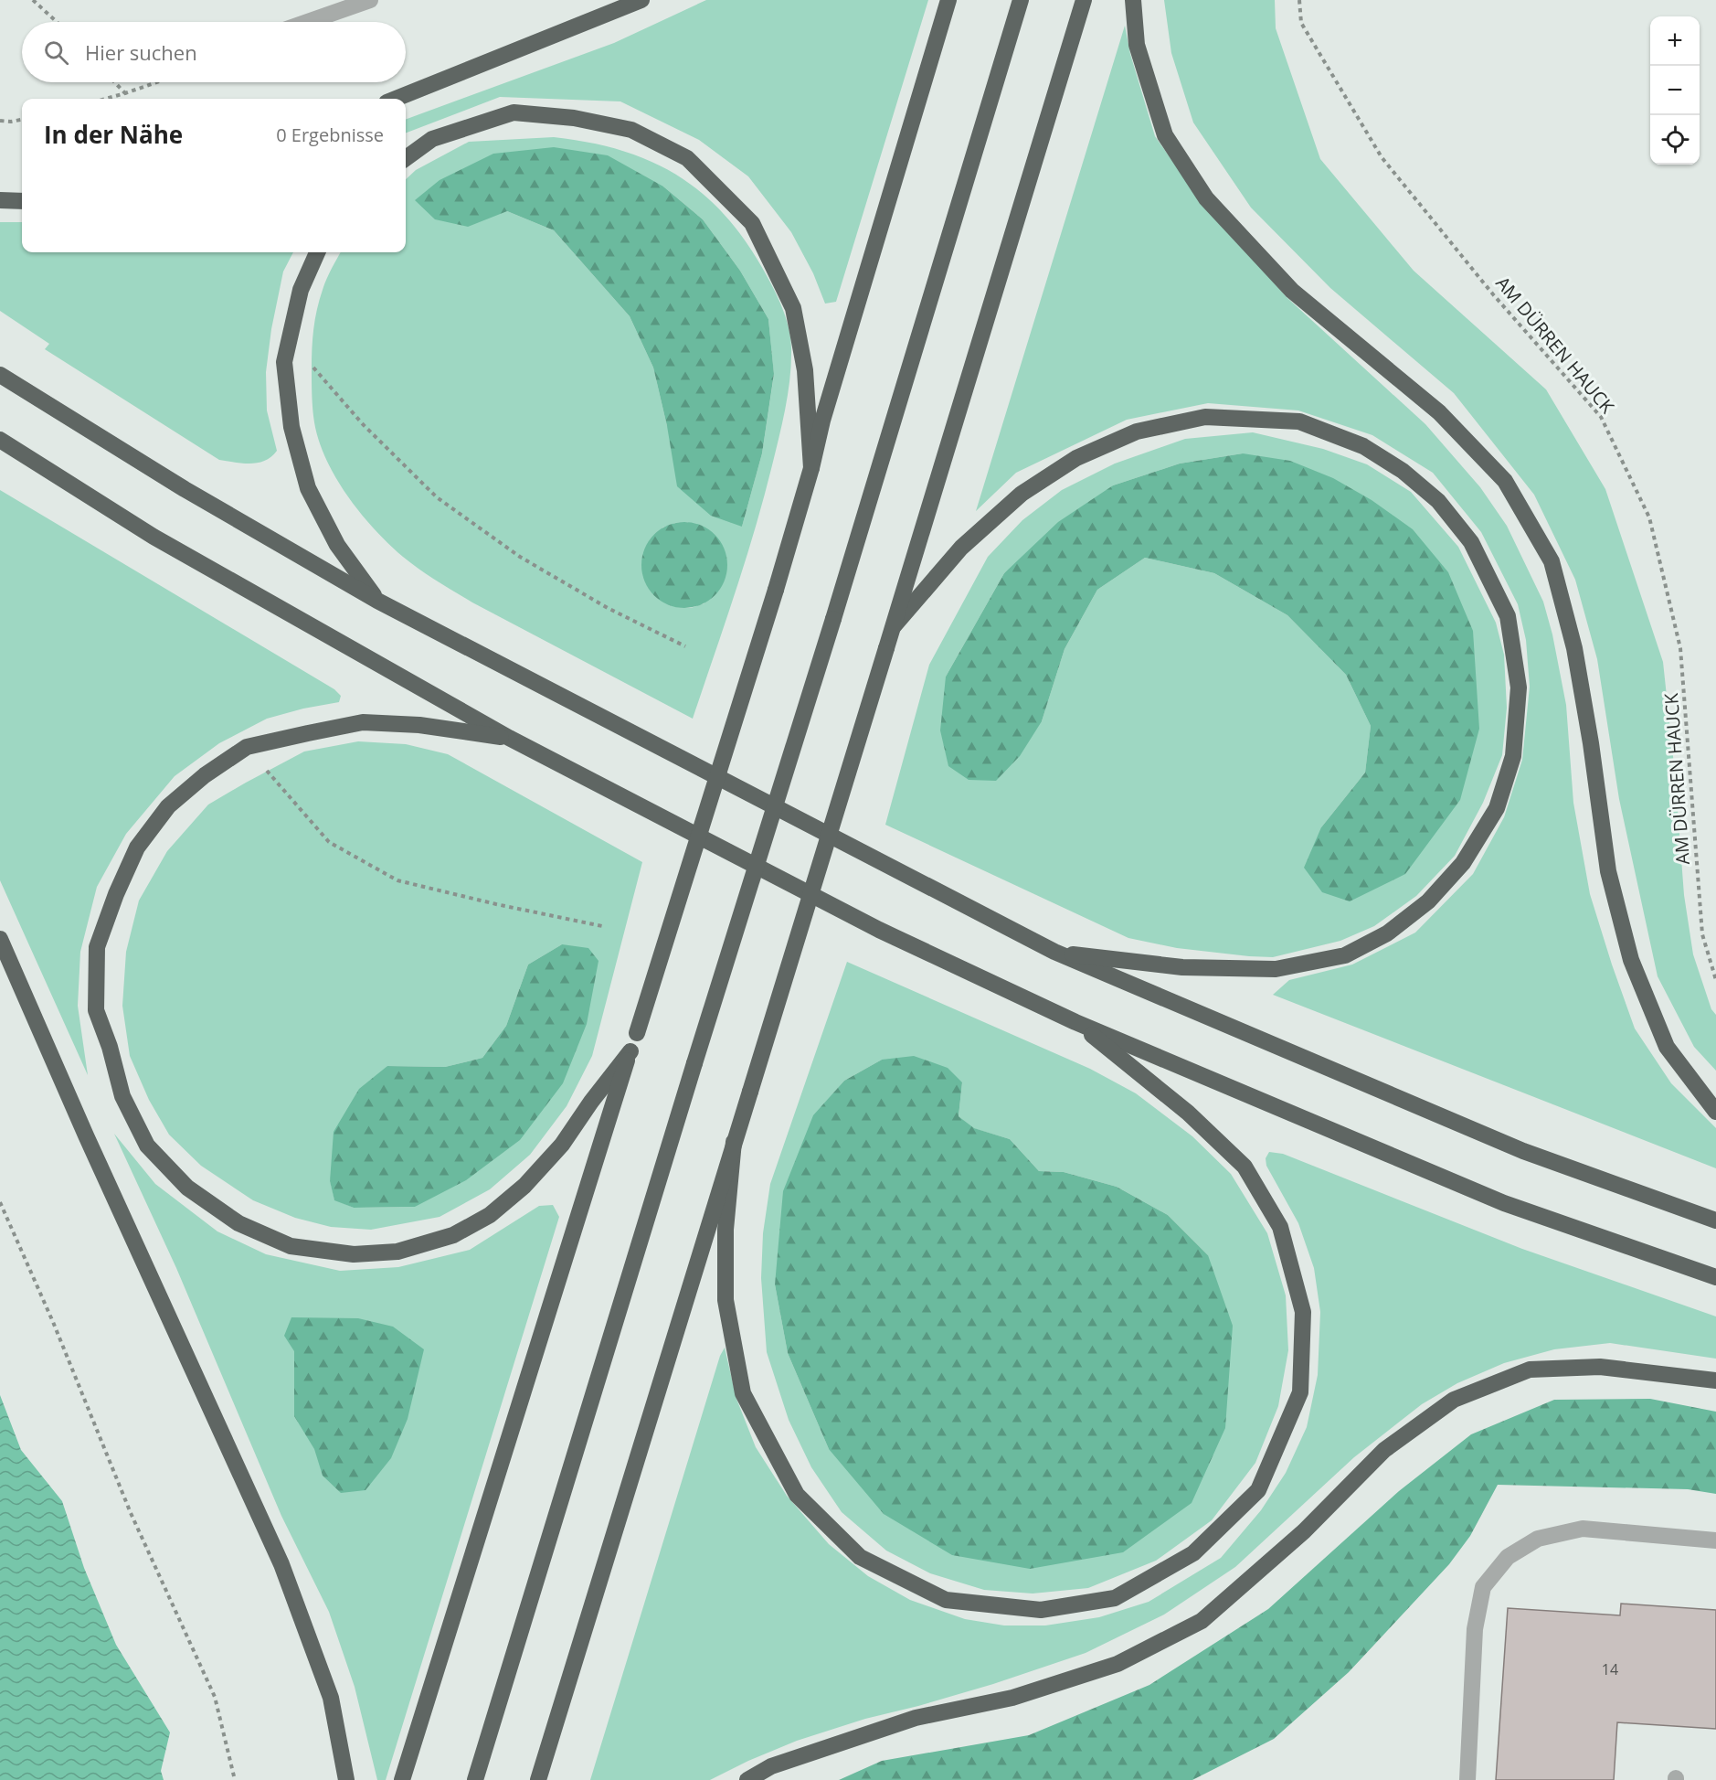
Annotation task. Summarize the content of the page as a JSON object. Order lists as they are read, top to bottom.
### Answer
{
  "streets": {
    "path": ["AM DÜRREN HAUCK"]
  },
  "house_numbers": ["14"],
  "page": {
    "map_buttons": ["+", "−"],
    "search": "Hier suchen",
    "heading": ["In der Nähe", "0 Ergebnisse"]
  }
}
